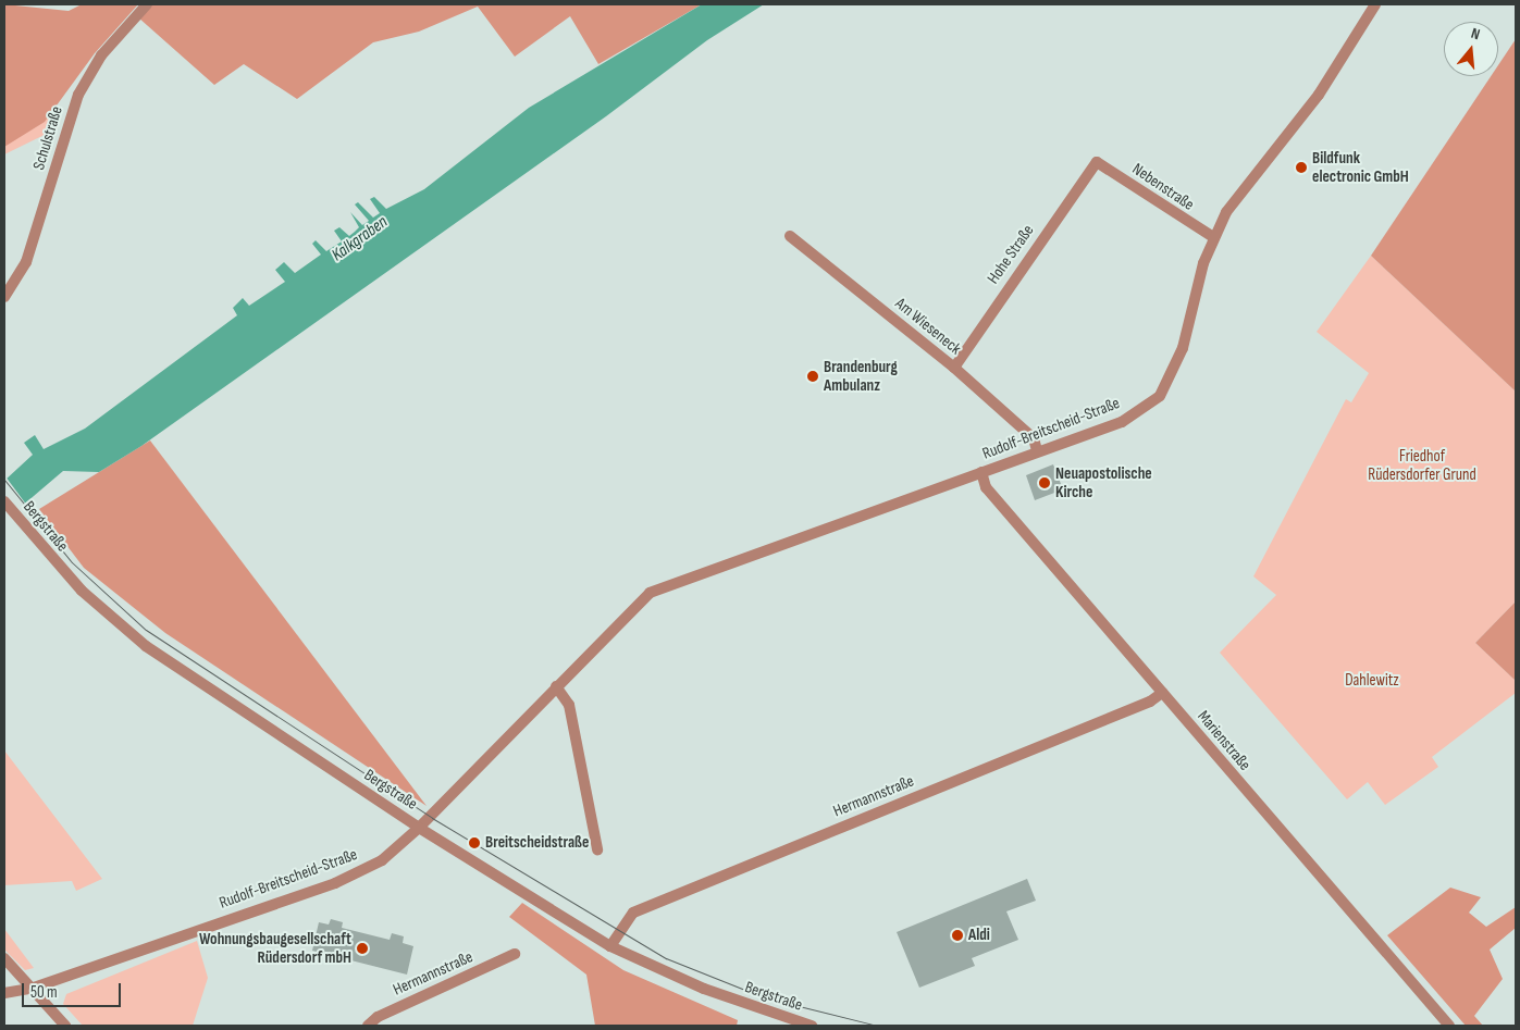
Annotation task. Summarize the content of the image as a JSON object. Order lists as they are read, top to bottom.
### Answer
{
  "streets": {
    "street": [
      "Schulstraße",
      "Nebenstraße",
      "Hohe Straße",
      "Am Wieseneck",
      "Rudolf-Breitscheid-Straße",
      "Bergstraße",
      "Marienstraße",
      "Hermannstraße"
    ]
  },
  "crossings": [
    ["Nebenstraße", "Hohe Straße"],
    ["Nebenstraße", "Rudolf-Breitscheid-Straße"],
    ["Hohe Straße", "Am Wieseneck"],
    ["Am Wieseneck", "Rudolf-Breitscheid-Straße"],
    ["Rudolf-Breitscheid-Straße", "Bergstraße"],
    ["Rudolf-Breitscheid-Straße", "Marienstraße"],
    ["Bergstraße", "Hermannstraße"],
    ["Marienstraße", "Hermannstraße"]
  ],
  "water": ["Kalkgraben"],
  "parks": ["Friedhof Rüdersdorfer Grund", "Dahlewitz"],
  "places": [
    "Bildfunk electronic GmbH",
    "Brandenburg Ambulanz",
    "Neuapostolische Kirche",
    "Breitscheidstraße",
    "Aldi",
    "Wohnungsbaugesellschaft Rüdersdorf mbH"
  ],
  "scale_bar": "50 m",
  "north": "top"
}
